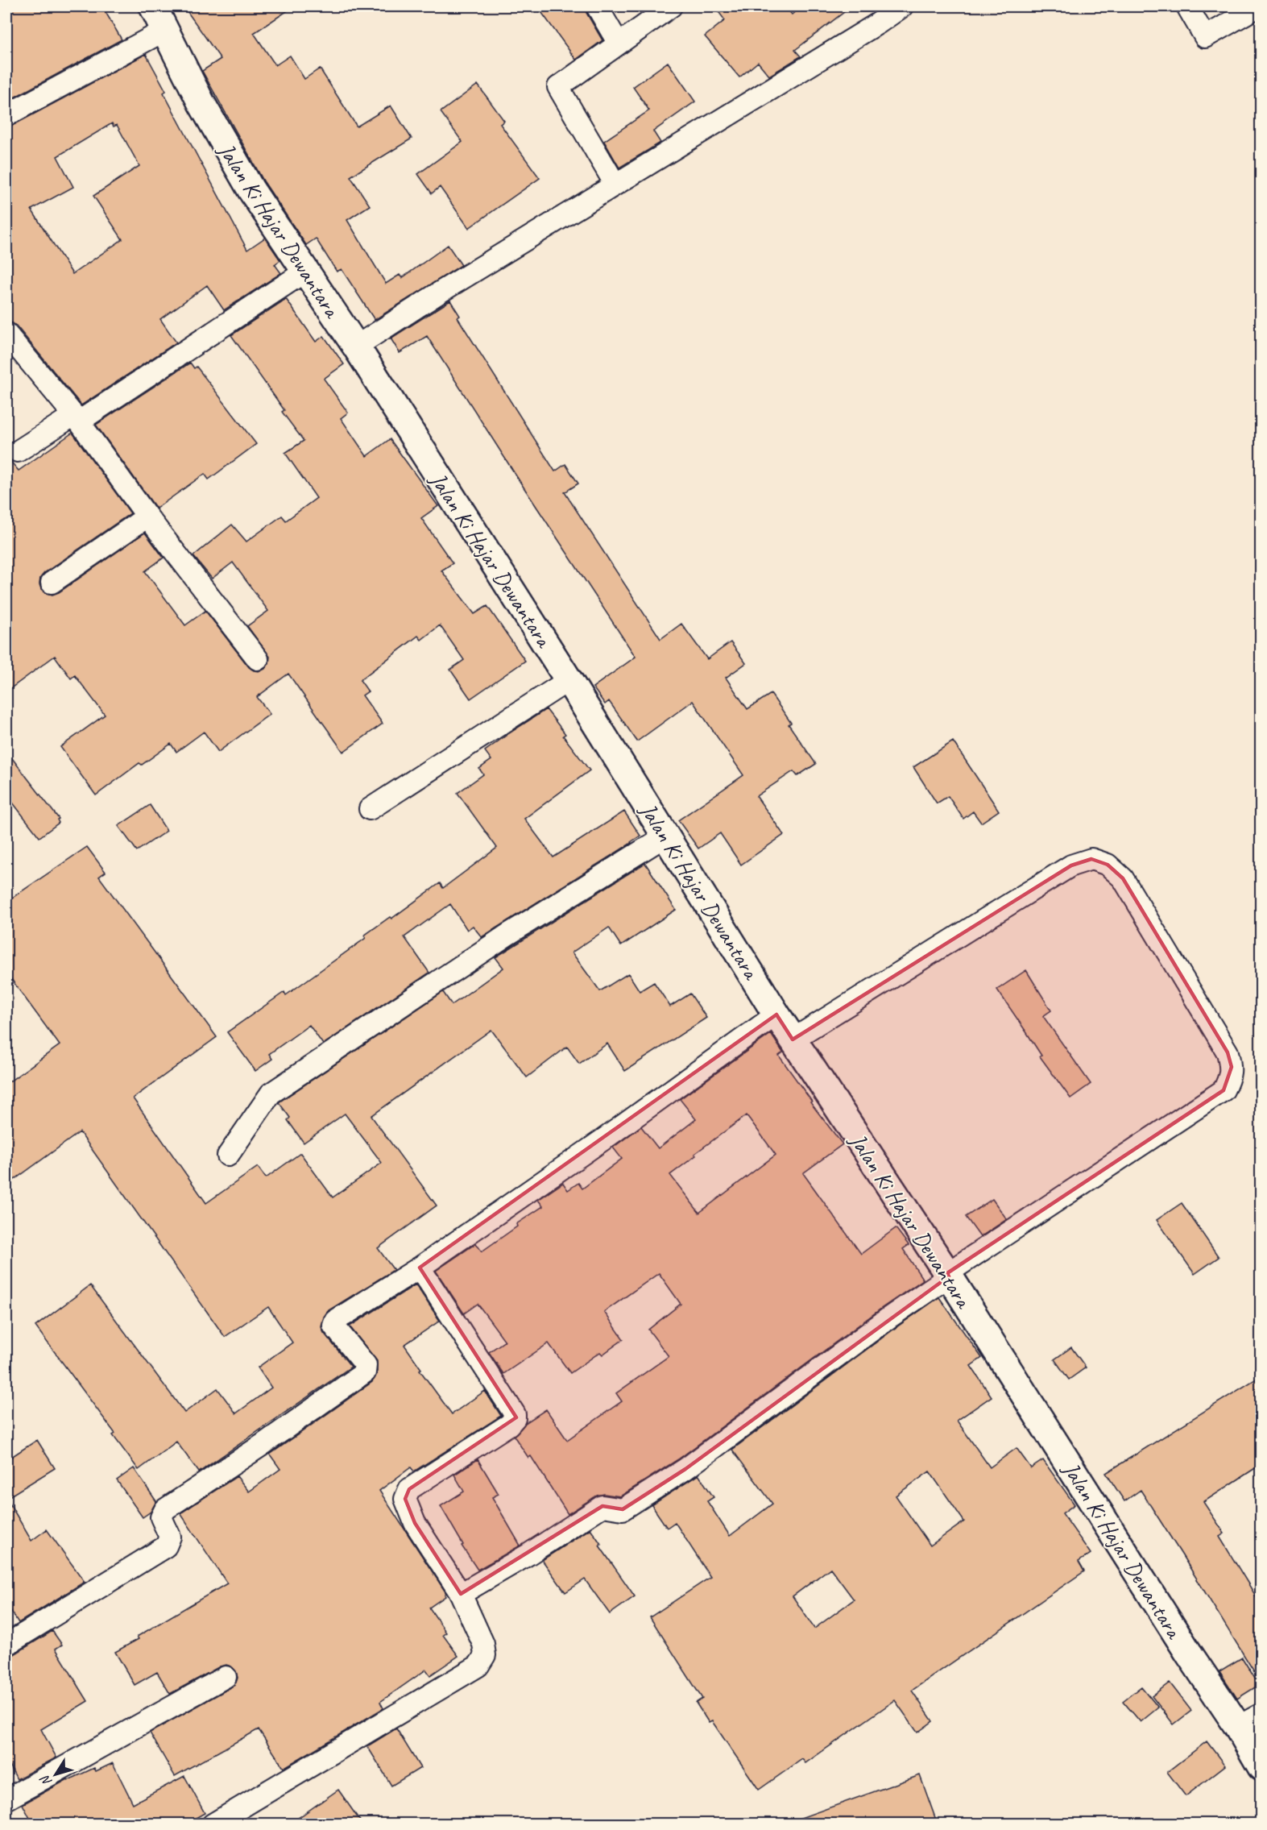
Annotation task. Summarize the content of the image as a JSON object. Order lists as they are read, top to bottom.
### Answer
{
  "streets": {
    "street": ["Jalan Ki Hajar Dewantara"]
  },
  "north": "bottom left"
}
